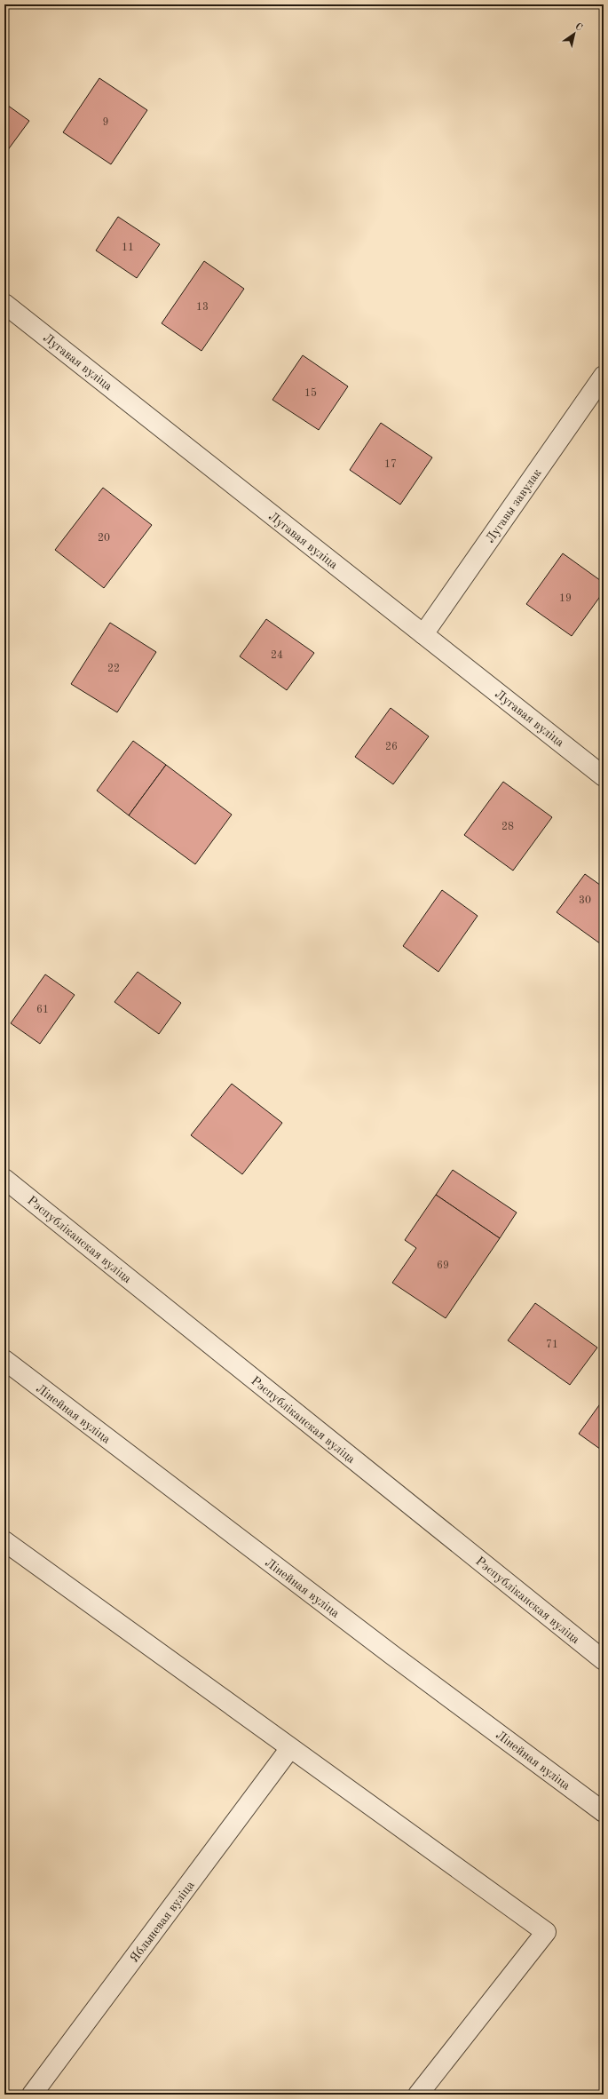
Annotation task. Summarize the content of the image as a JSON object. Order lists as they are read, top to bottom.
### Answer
{
  "streets": {
    "street": [
      "Лугавая вуліца",
      "Лугавы завулак",
      "Рэспубліканская вуліца",
      "Лінейная вуліца",
      "Яблыневая вуліца"
    ]
  },
  "crossings": [
    ["Лугавая вуліца", "Лугавы завулак"]
  ],
  "house_numbers": [
    "9",
    "11",
    "13",
    "15",
    "17",
    "20",
    "19",
    "24",
    "22",
    "26",
    "28",
    "30",
    "61",
    "69",
    "71"
  ],
  "north": "top right"
}
